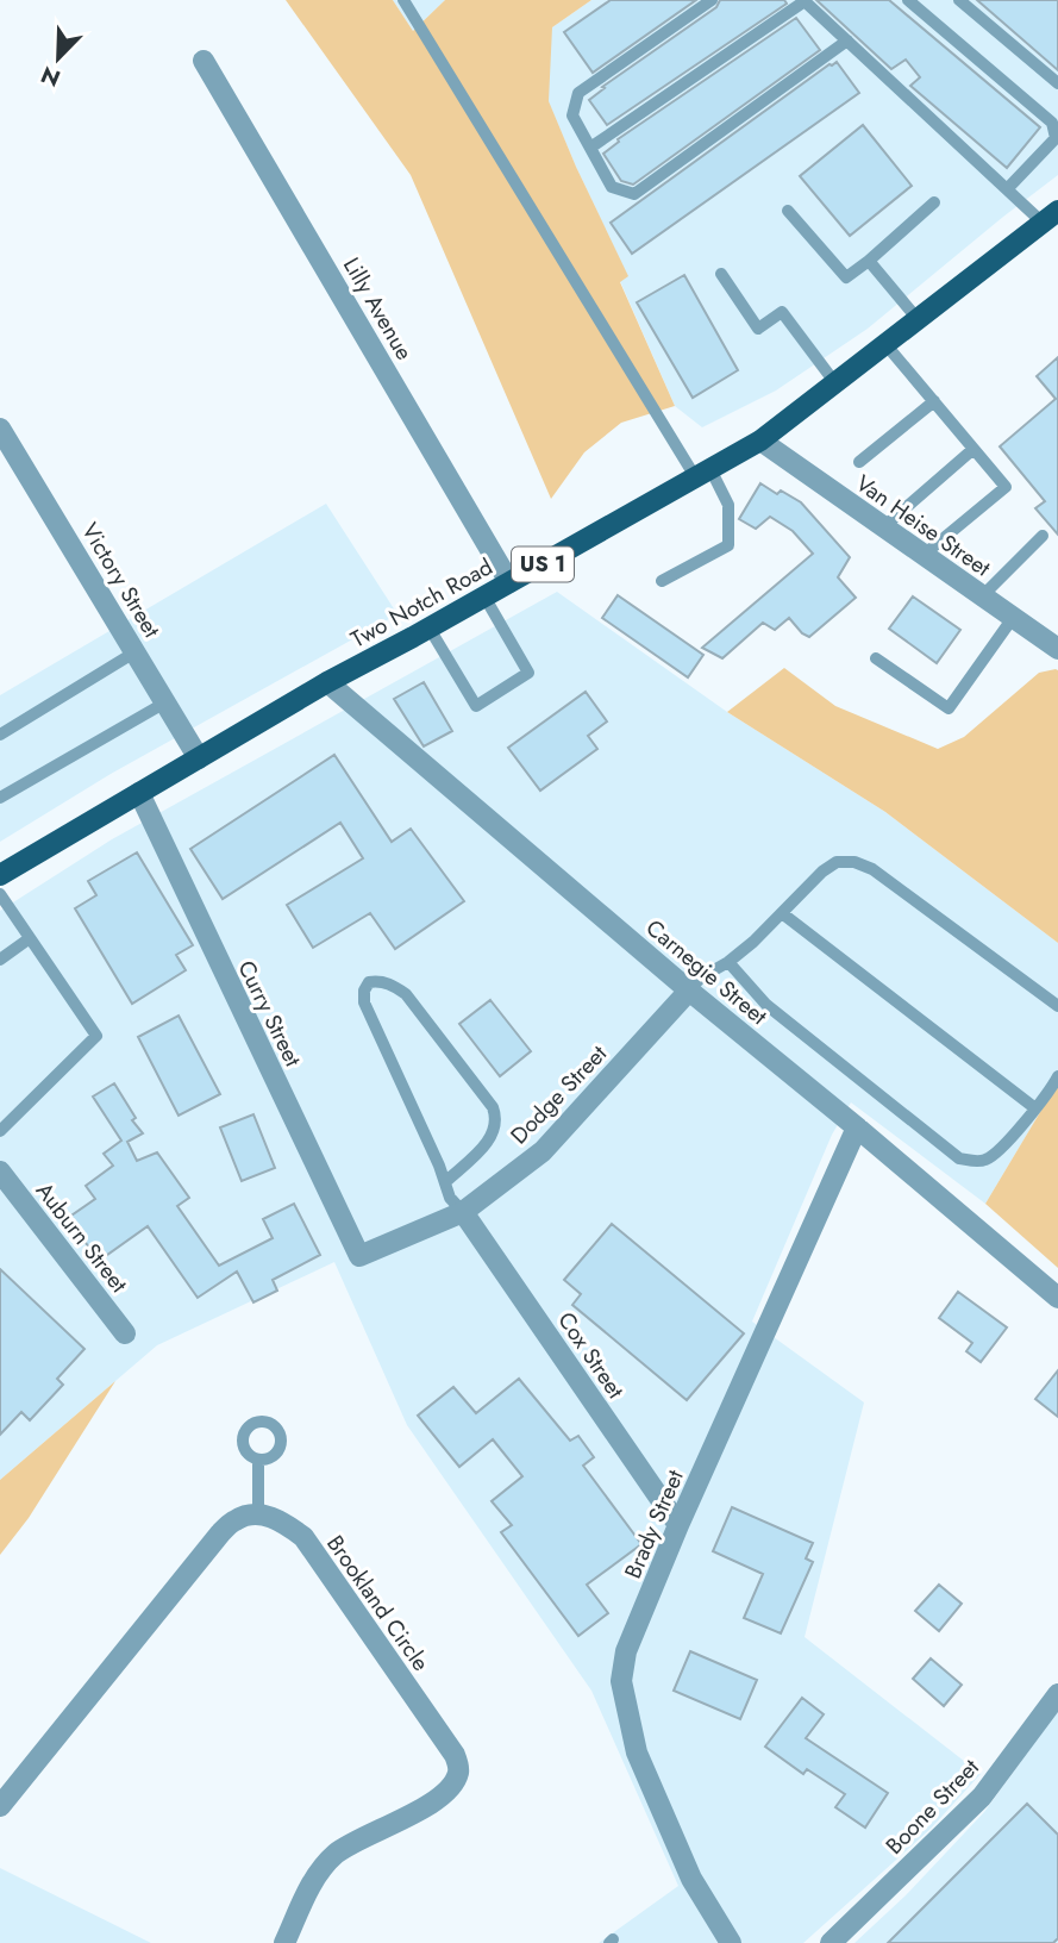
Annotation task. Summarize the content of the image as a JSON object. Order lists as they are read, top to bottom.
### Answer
{
  "streets": {
    "main road": ["US 1", "Two Notch Road"],
    "street": [
      "Lilly Avenue",
      "Van Heise Street",
      "Victory Street",
      "Carnegie Street",
      "Curry Street",
      "Dodge Street",
      "Auburn Street",
      "Cox Street",
      "Brady Street",
      "Brookland Circle",
      "Boone Street"
    ]
  },
  "crossings": [
    ["Lilly Avenue", "Two Notch Road"],
    ["Van Heise Street", "Two Notch Road"],
    ["Victory Street", "Two Notch Road"],
    ["Two Notch Road", "Carnegie Street"],
    ["Two Notch Road", "Curry Street"],
    ["Carnegie Street", "Dodge Street"],
    ["Carnegie Street", "Brady Street"],
    ["Curry Street", "Dodge Street"],
    ["Dodge Street", "Cox Street"],
    ["Cox Street", "Brady Street"]
  ],
  "north": "bottom left"
}
